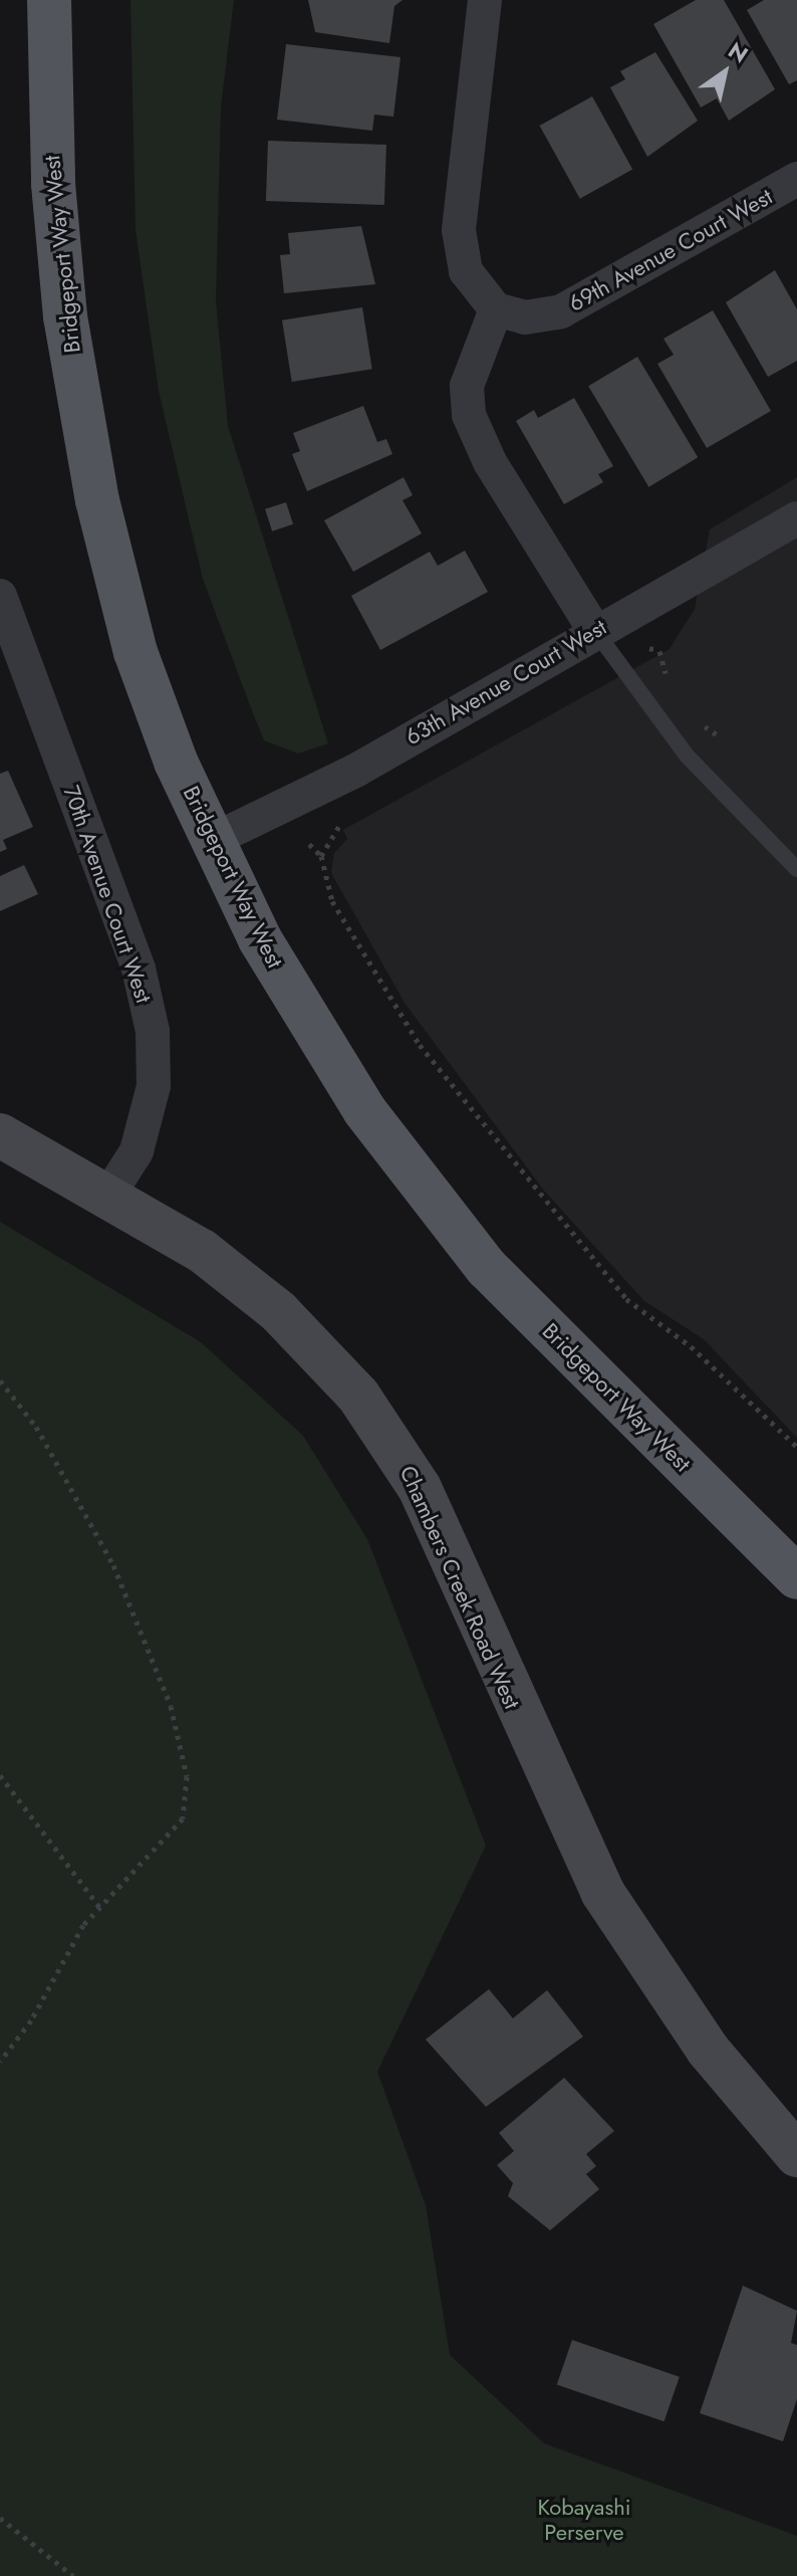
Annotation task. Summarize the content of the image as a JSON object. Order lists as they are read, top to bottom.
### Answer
{
  "streets": {
    "main road": ["Bridgeport Way West"],
    "street": [
      "69th Avenue Court West",
      "63th Avenue Court West",
      "70th Avenue Court West",
      "Chambers Creek Road West"
    ]
  },
  "crossings": [
    ["Bridgeport Way West", "63th Avenue Court West"],
    ["70th Avenue Court West", "Chambers Creek Road West"]
  ],
  "parks": ["Kobayashi Perserve"],
  "north": "top right"
}
